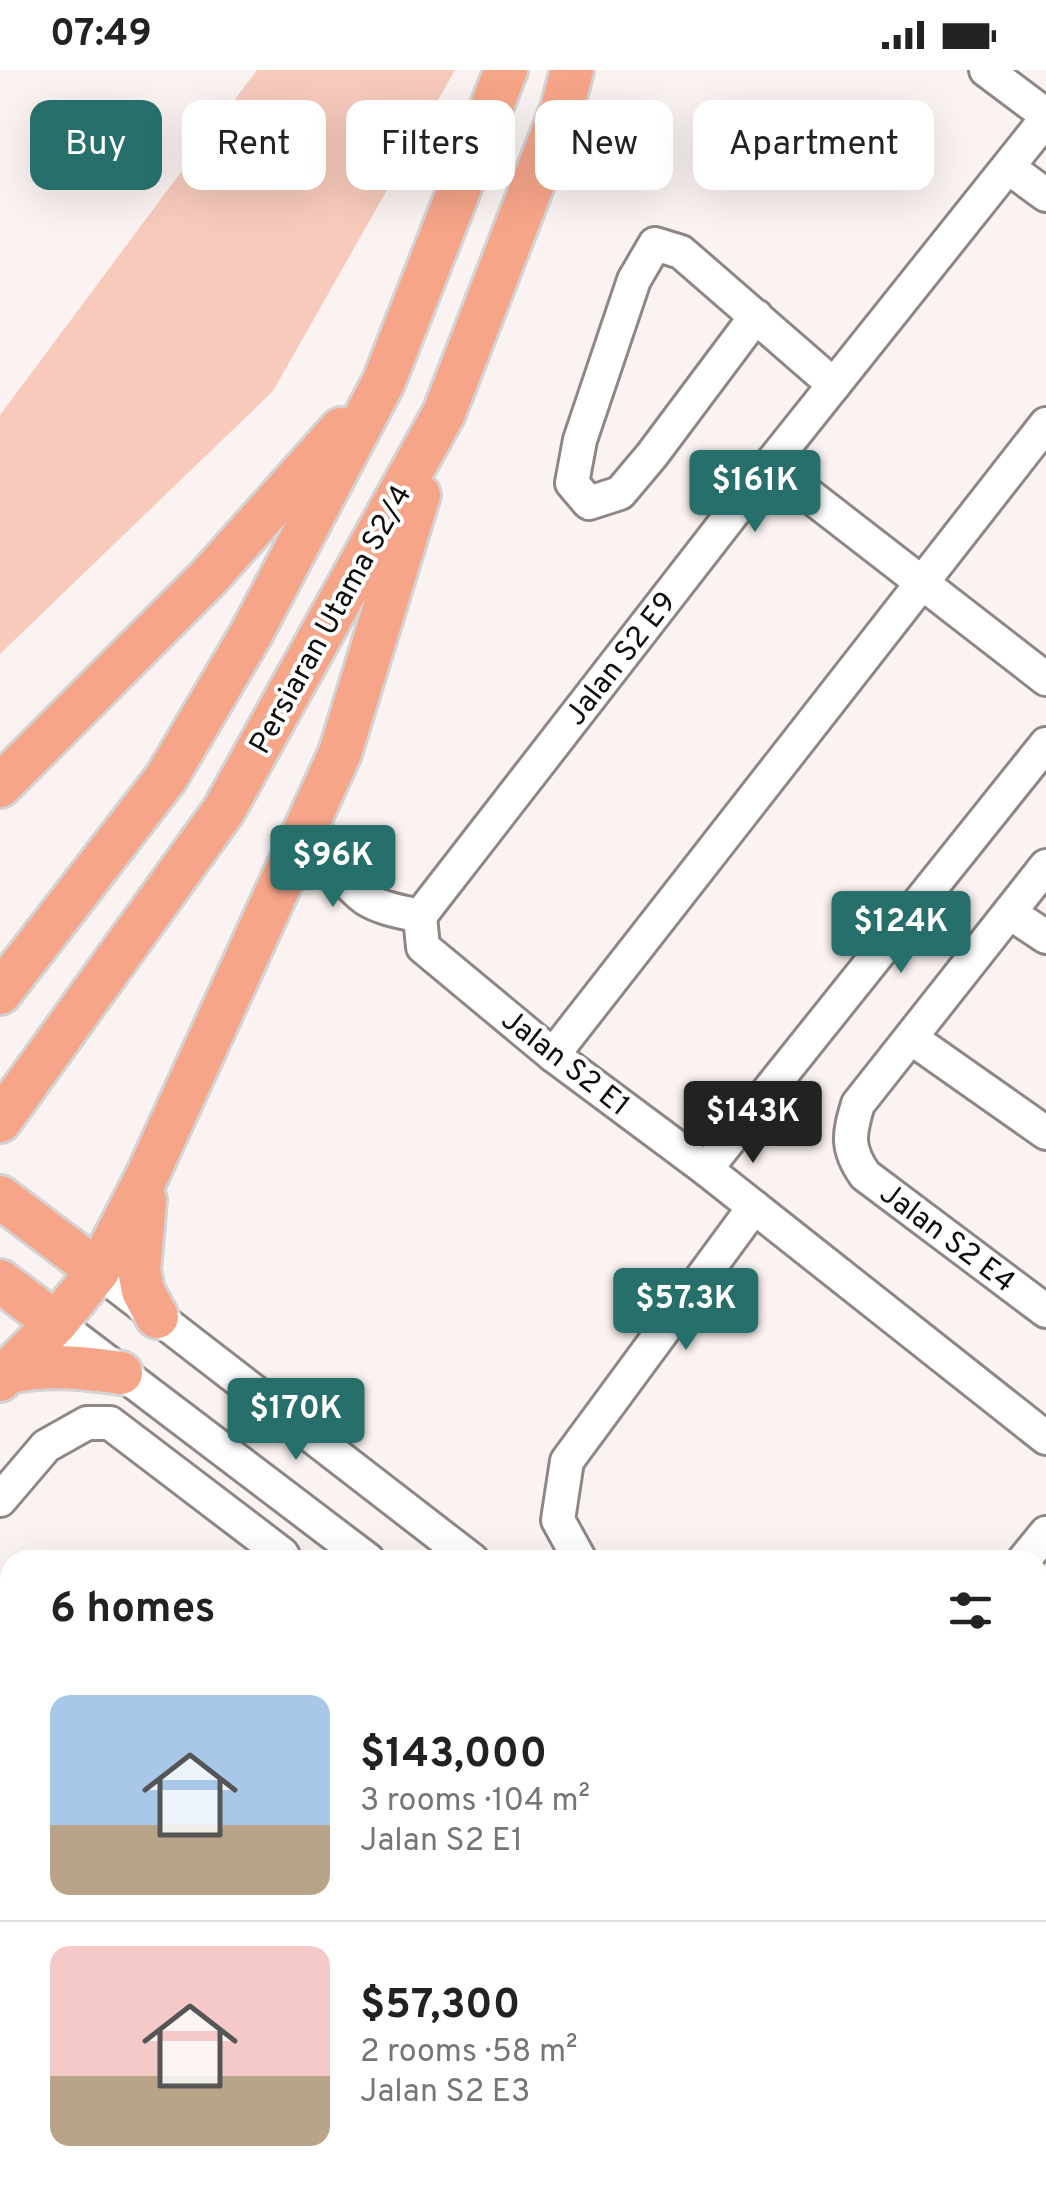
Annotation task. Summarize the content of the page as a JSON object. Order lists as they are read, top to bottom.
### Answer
{
  "streets": {
    "main road": ["Persiaran Utama S2/4"],
    "street": ["Jalan S2 E9", "Jalan S2 E1", "Jalan S2 E4"]
  },
  "crossings": [
    ["Jalan S2 E9", "Jalan S2 E1"]
  ],
  "page": {
    "status": "07:49",
    "chip": [
      "Buy",
      "Rent",
      "Filters",
      "New",
      "Apartment"
    ],
    "price": [
      "$161K",
      "$96K",
      "$124K",
      "$143K",
      "$57.3K",
      "$170K"
    ],
    "heading": "6 homes",
    "list": [
      {
        "name": "$143,000",
        "note": "3 rooms · 104 m² · Jalan S2 E1"
      },
      {
        "name": "$57,300",
        "note": "2 rooms · 58 m² · Jalan S2 E3"
      }
    ]
  }
}
